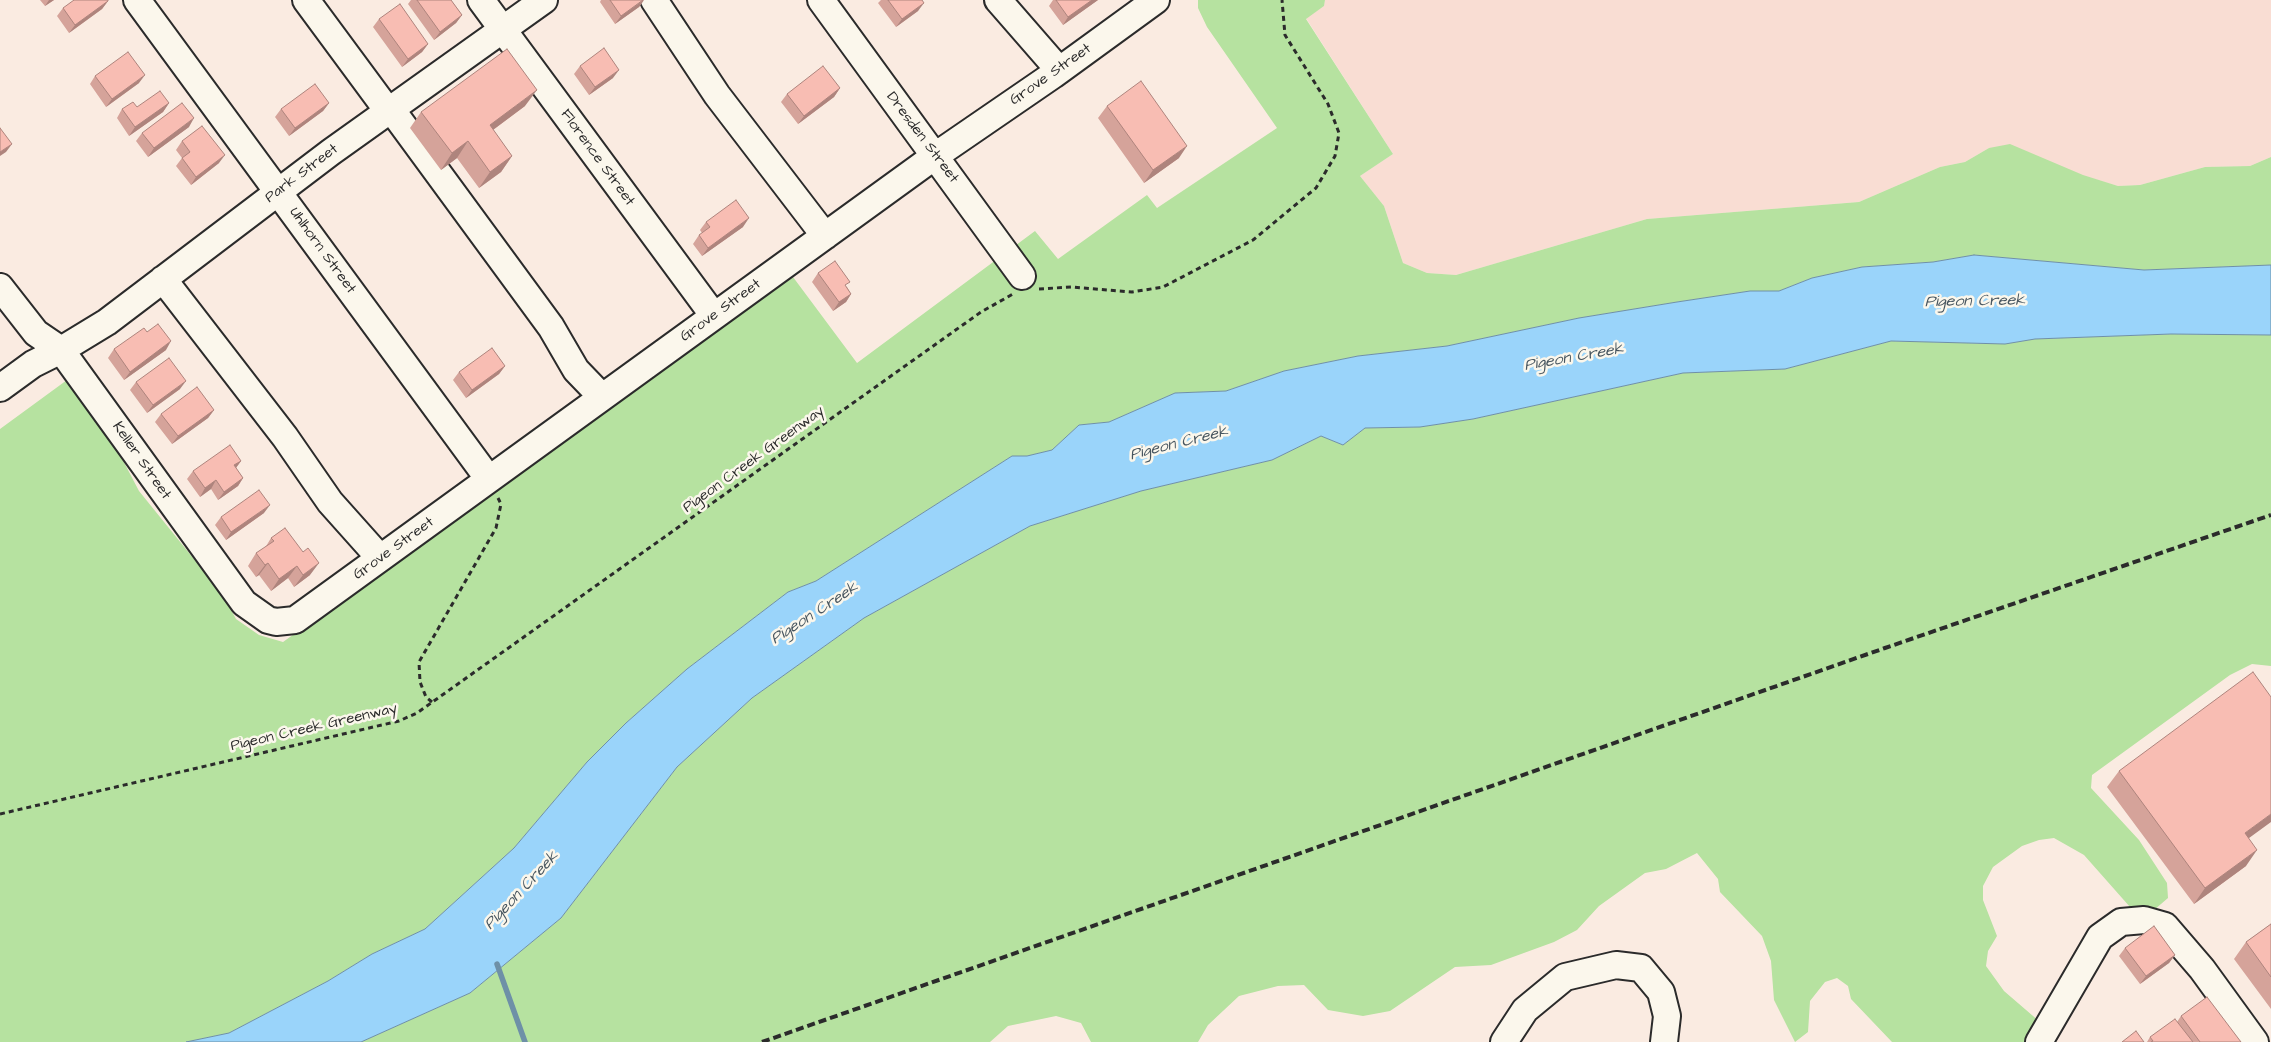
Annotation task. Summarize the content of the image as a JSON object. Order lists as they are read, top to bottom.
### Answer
{
  "streets": {
    "street": [
      "Grove Street",
      "Dresden Street",
      "Florence Street",
      "Park Street",
      "Uhlhorn Street",
      "Keller Street"
    ],
    "path": ["Pigeon Creek Greenway"]
  },
  "crossings": [
    ["Grove Street", "Dresden Street"],
    ["Grove Street", "Florence Street"],
    ["Grove Street", "Uhlhorn Street"],
    ["Grove Street", "Keller Street"],
    ["Dresden Street", "Pigeon Creek Greenway"],
    ["Florence Street", "Park Street"],
    ["Park Street", "Uhlhorn Street"],
    ["Park Street", "Keller Street"]
  ],
  "water": ["Pigeon Creek"]
}
